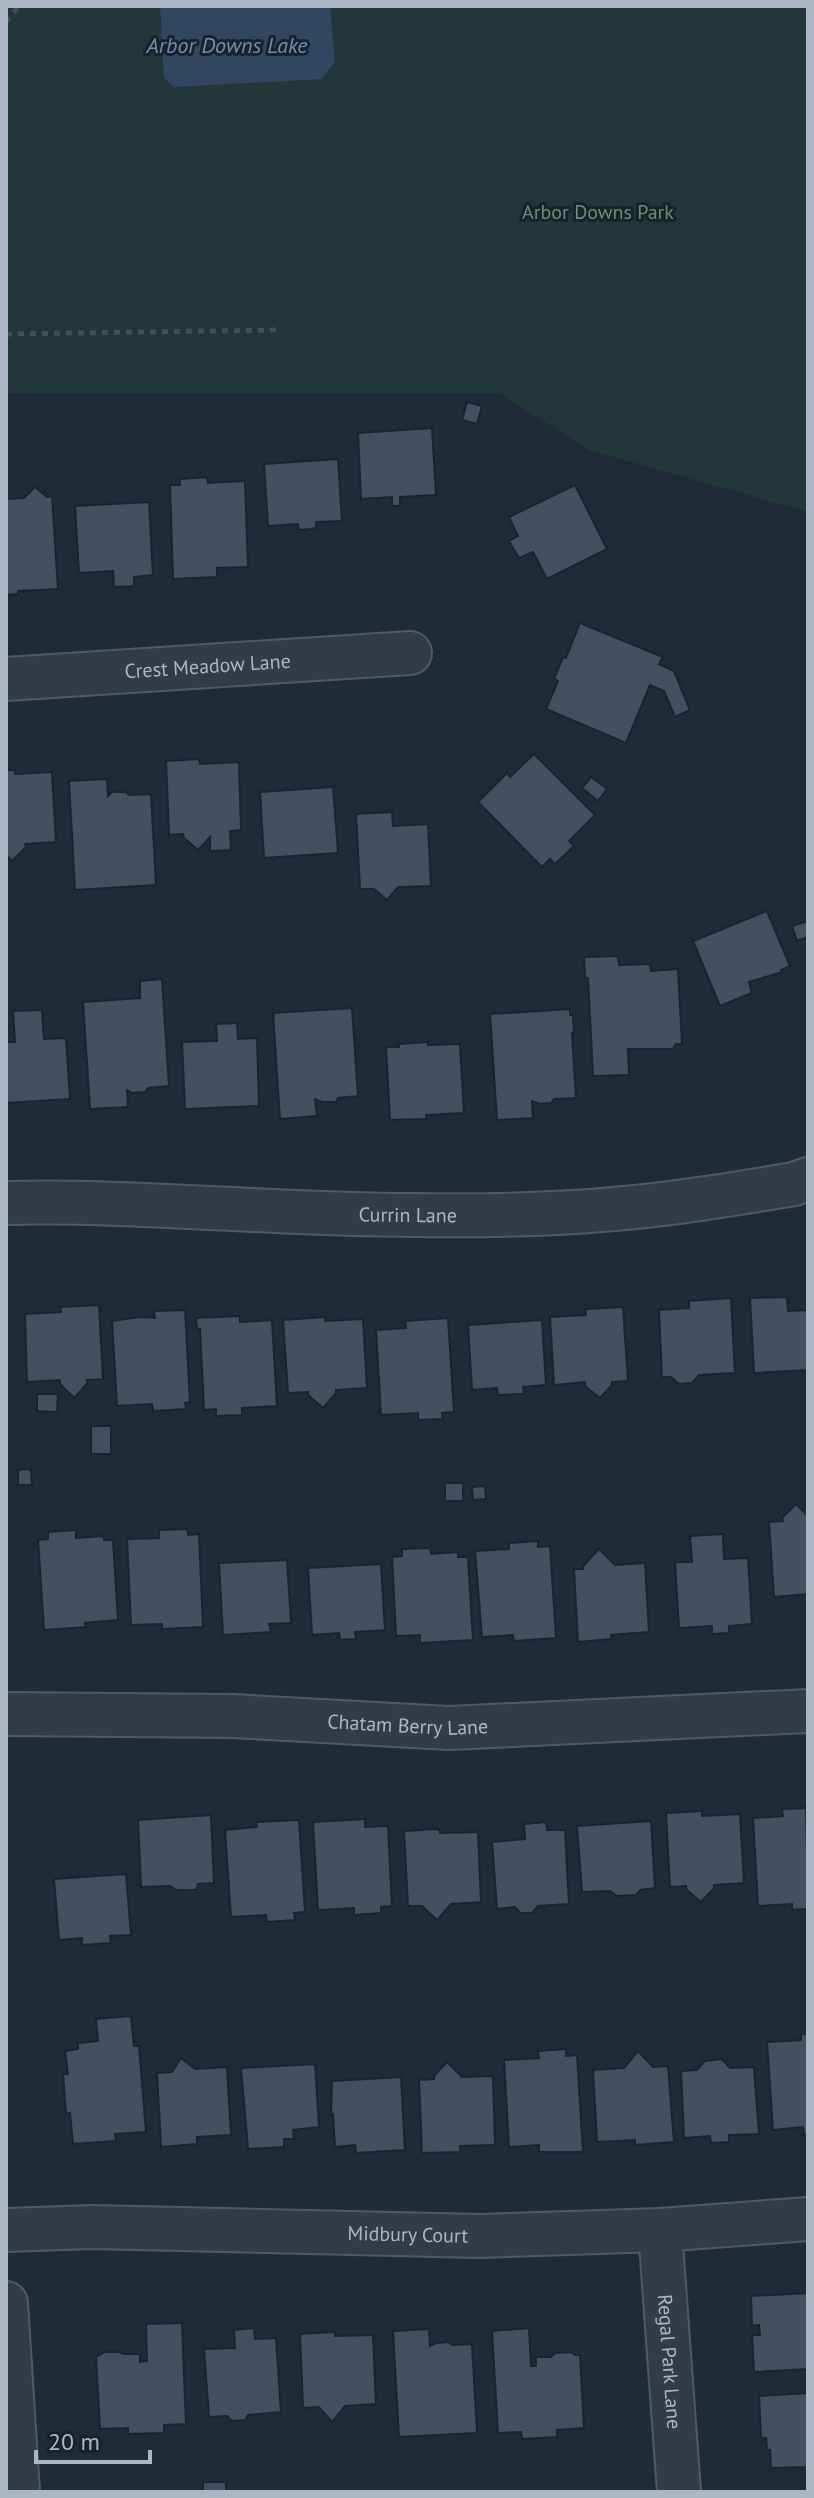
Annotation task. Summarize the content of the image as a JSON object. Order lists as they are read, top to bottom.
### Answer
{
  "streets": {
    "street": [
      "Crest Meadow Lane",
      "Currin Lane",
      "Chatam Berry Lane",
      "Midbury Court",
      "Regal Park Lane"
    ]
  },
  "crossings": [
    ["Midbury Court", "Regal Park Lane"]
  ],
  "water": ["Arbor Downs Lake"],
  "parks": ["Arbor Downs Park"],
  "scale_bar": "20 m"
}
